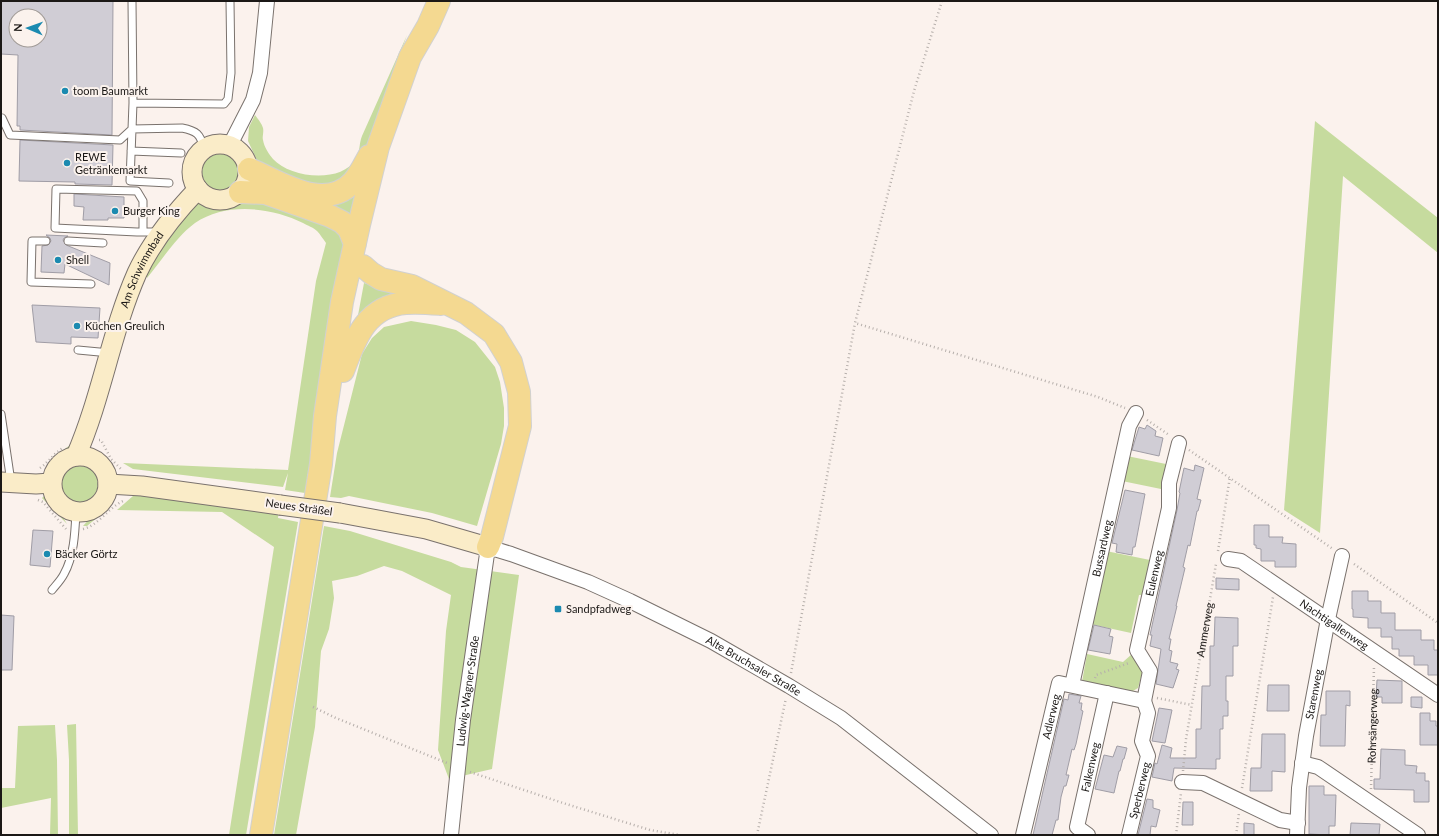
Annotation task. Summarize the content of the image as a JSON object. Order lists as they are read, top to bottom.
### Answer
{
  "streets": {
    "street": [
      "Am Schwimmbad",
      "Neues Sträßel",
      "Bussardweg",
      "Eulenweg",
      "Nachtigallenweg",
      "Alte Bruchsaler Straße",
      "Ludwig-Wagner-Straße",
      "Starenweg",
      "Adlerweg",
      "Falkenweg",
      "Sperberweg"
    ],
    "path": ["Ammerweg", "Rohrsängerweg"]
  },
  "crossings": [
    ["Am Schwimmbad", "Neues Sträßel"],
    ["Neues Sträßel", "Alte Bruchsaler Straße"],
    ["Neues Sträßel", "Ludwig-Wagner-Straße"],
    ["Bussardweg", "Adlerweg"],
    ["Eulenweg", "Ammerweg"],
    ["Nachtigallenweg", "Ammerweg"],
    ["Nachtigallenweg", "Starenweg"],
    ["Nachtigallenweg", "Rohrsängerweg"],
    ["Alte Bruchsaler Straße", "Ludwig-Wagner-Straße"],
    ["Adlerweg", "Falkenweg"],
    ["Adlerweg", "Sperberweg"]
  ],
  "places": {
    "other": [
      "toom Baumarkt",
      "REWE Getränkemarkt",
      "Burger King",
      "Shell",
      "Küchen Greulich",
      "Bäcker Görtz"
    ],
    "transit": ["Sandpfadweg"]
  },
  "north": "left"
}
